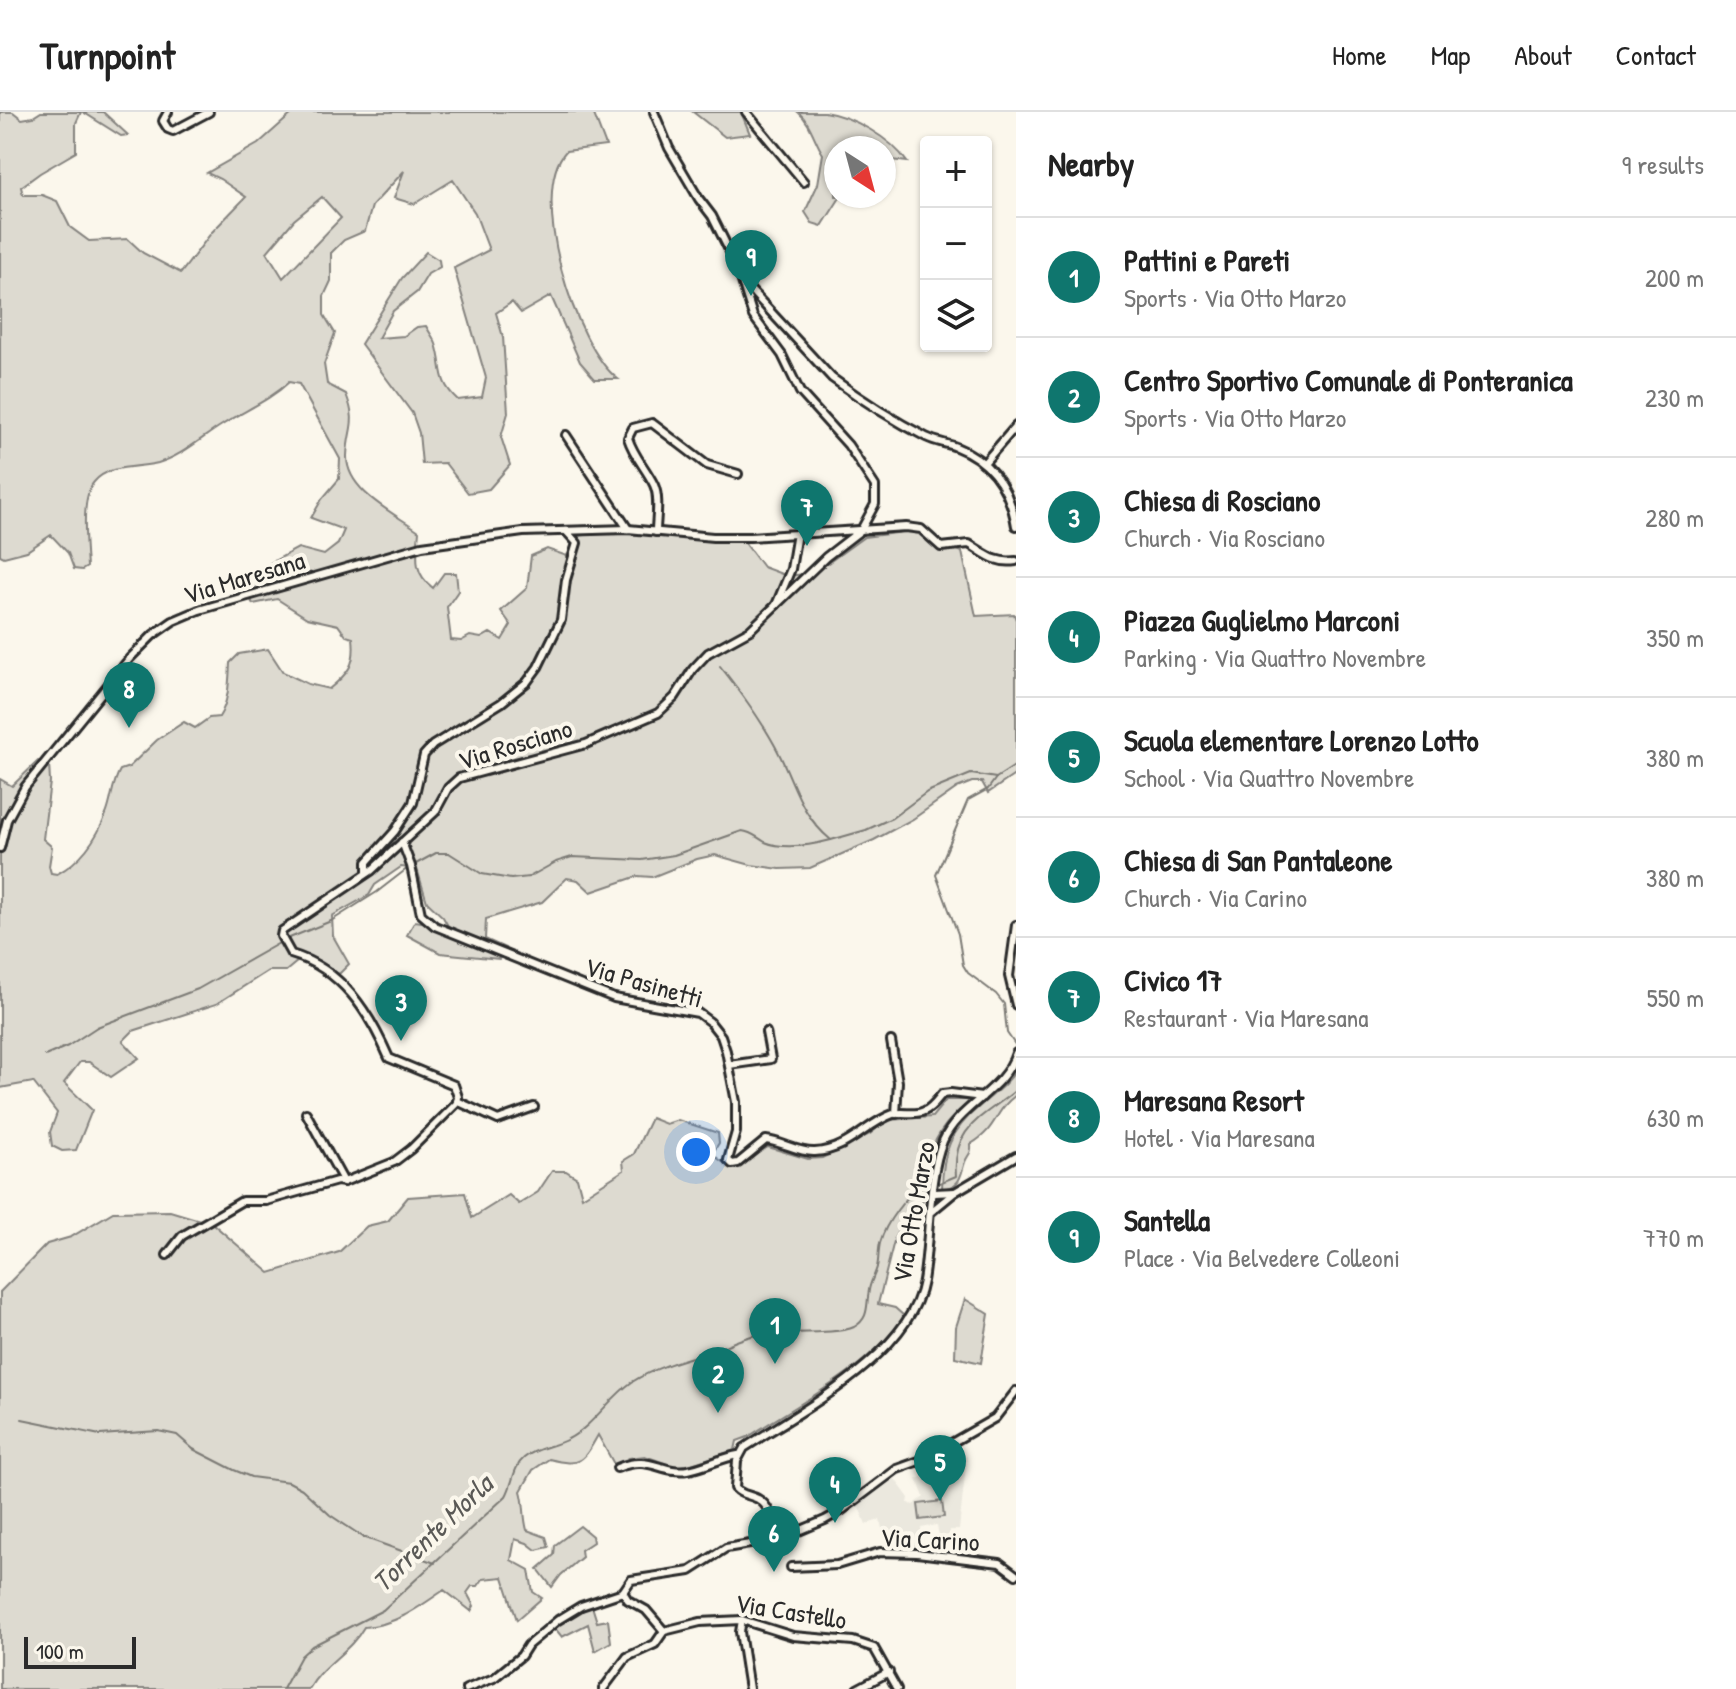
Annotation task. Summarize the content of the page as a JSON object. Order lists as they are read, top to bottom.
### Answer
{
  "streets": {
    "street": [
      "Via Maresana",
      "Via Rosciano",
      "Via Pasinetti",
      "Via Otto Marzo",
      "Via Carino",
      "Via Castello"
    ]
  },
  "crossings": [
    ["Via Maresana", "Via Rosciano"],
    ["Via Rosciano", "Via Pasinetti"],
    ["Via Pasinetti", "Via Otto Marzo"]
  ],
  "water": ["Torrente Morla"],
  "scale_bar": "100 m",
  "north": "bottom right",
  "page": {
    "header": "Turnpoint",
    "nav": [
      "Home",
      "Map",
      "About",
      "Contact"
    ],
    "heading": ["Nearby", "9 results"],
    "map_buttons": ["+", "−"],
    "list": [
      {
        "mark": "1",
        "name": "Pattini e Pareti",
        "note": "Sports · Via Otto Marzo",
        "value": "200 m"
      },
      {
        "mark": "2",
        "name": "Centro Sportivo Comunale di Ponteranica",
        "note": "Sports · Via Otto Marzo",
        "value": "230 m"
      },
      {
        "mark": "3",
        "name": "Chiesa di Rosciano",
        "note": "Church · Via Rosciano",
        "value": "280 m"
      },
      {
        "mark": "4",
        "name": "Piazza Guglielmo Marconi",
        "note": "Parking · Via Quattro Novembre",
        "value": "350 m"
      },
      {
        "mark": "5",
        "name": "Scuola elementare Lorenzo Lotto",
        "note": "School · Via Quattro Novembre",
        "value": "380 m"
      },
      {
        "mark": "6",
        "name": "Chiesa di San Pantaleone",
        "note": "Church · Via Carino",
        "value": "380 m"
      },
      {
        "mark": "7",
        "name": "Civico 17",
        "note": "Restaurant · Via Maresana",
        "value": "550 m"
      },
      {
        "mark": "8",
        "name": "Maresana Resort",
        "note": "Hotel · Via Maresana",
        "value": "630 m"
      },
      {
        "mark": "9",
        "name": "Santella",
        "note": "Place · Via Belvedere Colleoni",
        "value": "770 m"
      }
    ],
    "pins": [
      "9",
      "7",
      "8",
      "3",
      "1",
      "2",
      "5",
      "4",
      "6"
    ],
    "scale": "100 m"
  }
}
